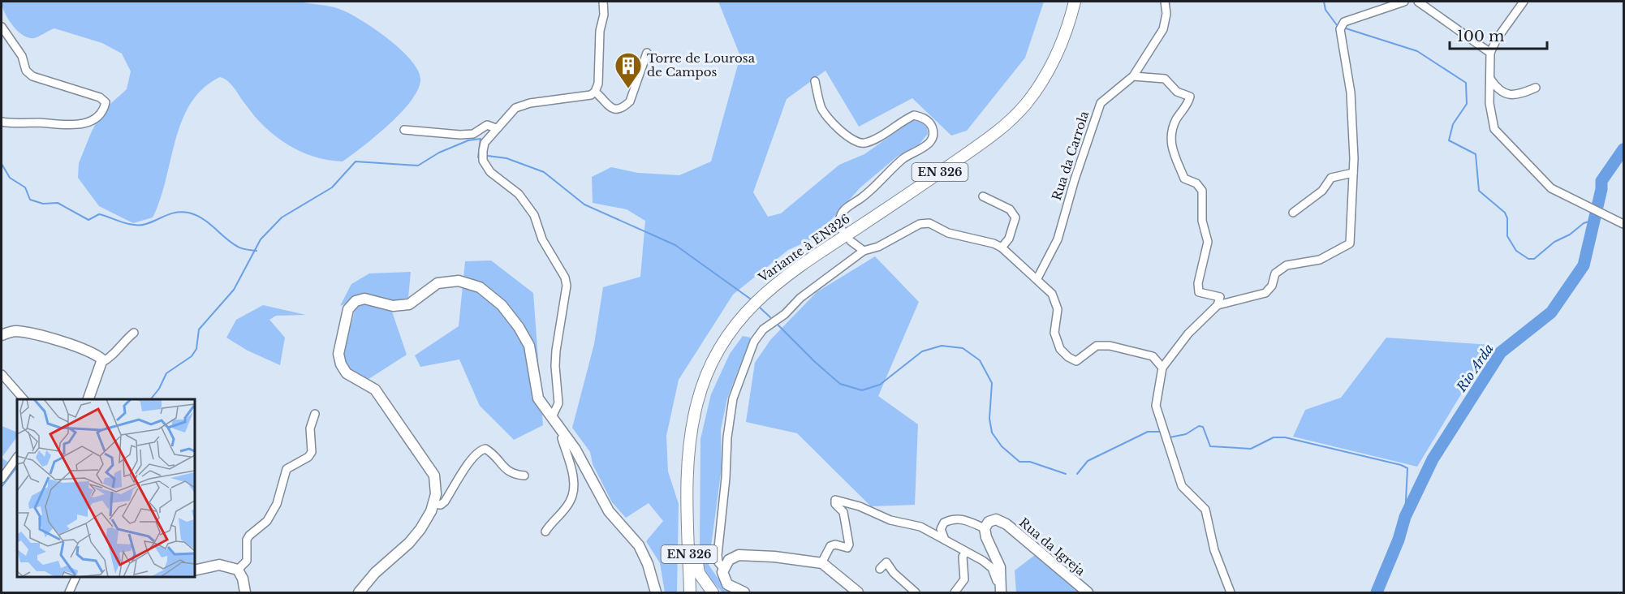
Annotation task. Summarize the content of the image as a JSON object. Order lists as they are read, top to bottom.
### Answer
{
  "streets": {
    "main road": ["EN 326", "Variante à EN326"],
    "street": ["Rua da Carrola", "Rua da Igreja"]
  },
  "water": ["Rio Arda"],
  "places": {
    "building": ["Torre de Lourosa de Campos"]
  },
  "scale_bar": "100 m"
}
